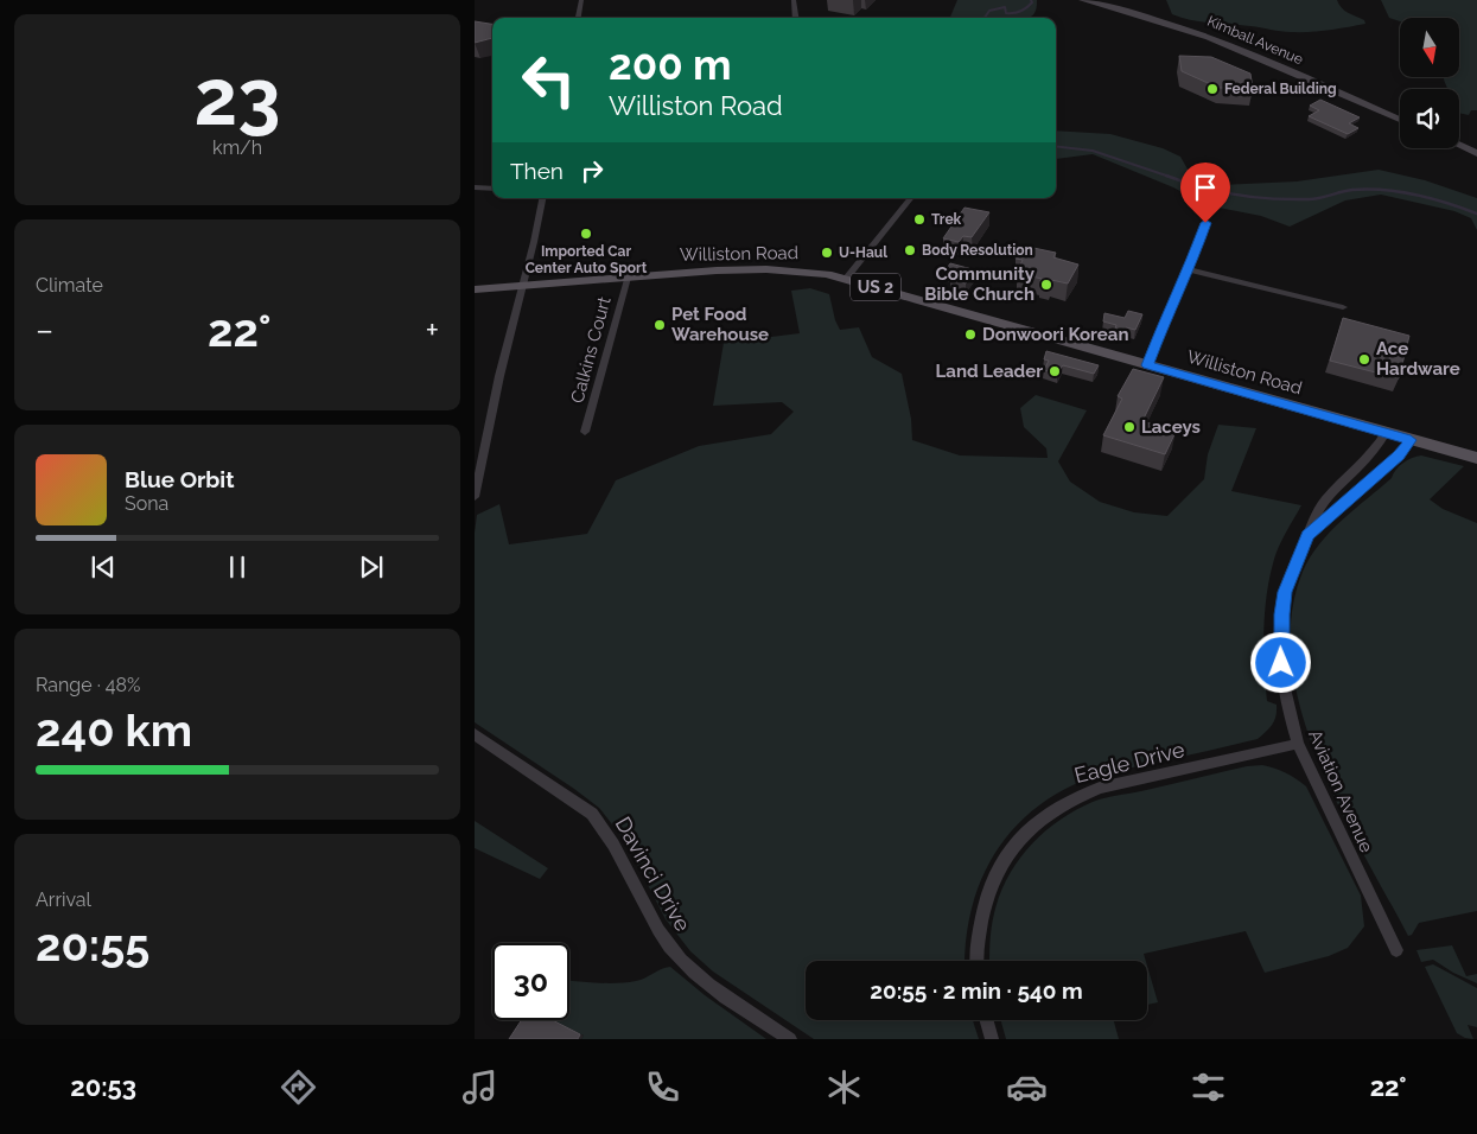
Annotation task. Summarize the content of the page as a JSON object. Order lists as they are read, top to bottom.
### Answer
{
  "streets": {
    "main road": ["Kimball Avenue", "Williston Road", "US 2"],
    "street": [
      "Calkins Court",
      "Eagle Drive",
      "Aviation Avenue",
      "Davinci Drive"
    ]
  },
  "crossings": [
    ["Williston Road", "Calkins Court"],
    ["Williston Road", "Aviation Avenue"],
    ["Eagle Drive", "Aviation Avenue"]
  ],
  "places": [
    "Federal Building",
    "Trek",
    "Imported Car Center Auto Sport",
    "Body Resolution",
    "U-Haul",
    "Community Bible Church",
    "Pet Food Warehouse",
    "Donwoori Korean",
    "Ace Hardware",
    "Land Leader",
    "Laceys"
  ],
  "north": "bottom",
  "page": {
    "tile": [
      ["23", "km/h"],
      "Climate",
      ["Range · 48%", "240 km"],
      ["Arrival", "20:55"]
    ],
    "turn": ["200 m", "Williston Road"],
    "then": "Then",
    "heat": ["−", "22°", "+"],
    "song": ["Blue Orbit", "Sona"],
    "limit": "30",
    "trip": "20:55 · 2 min · 540 m",
    "tabs": ["20:53", "22°"]
  }
}
